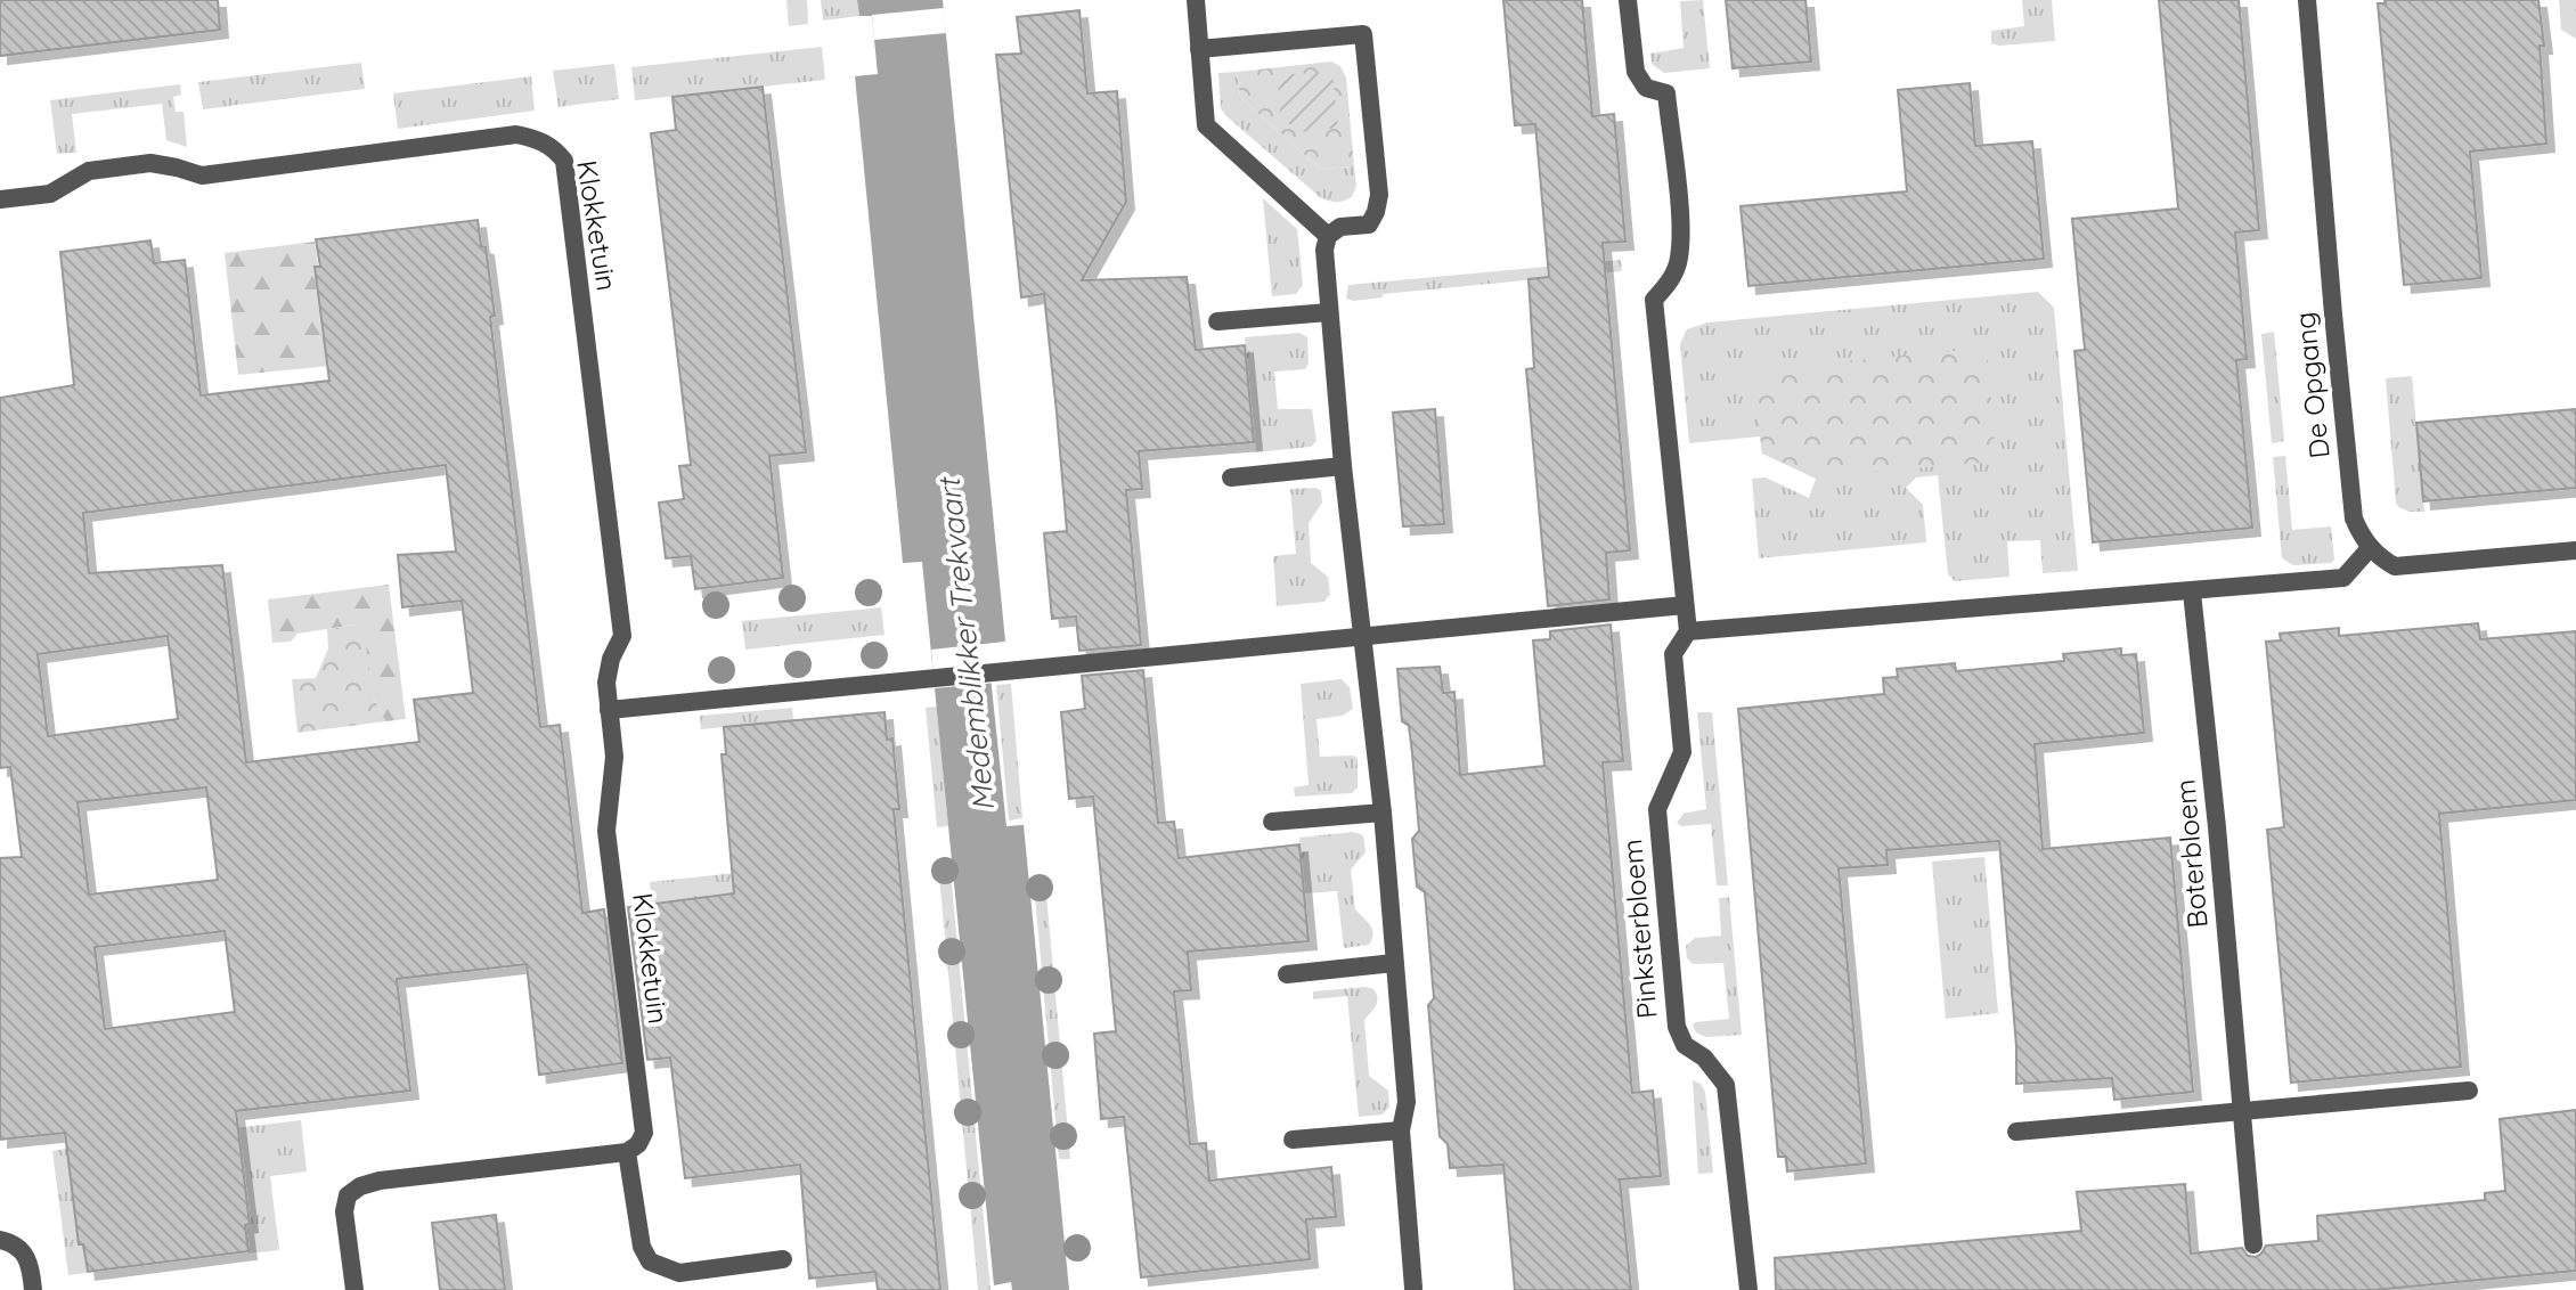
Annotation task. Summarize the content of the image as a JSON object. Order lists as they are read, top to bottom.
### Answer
{
  "streets": {
    "street": [
      "Klokketuin",
      "De Opgang",
      "Boterbloem",
      "Pinksterbloem"
    ]
  },
  "water": ["Medemblikker Trekvaart"]
}
